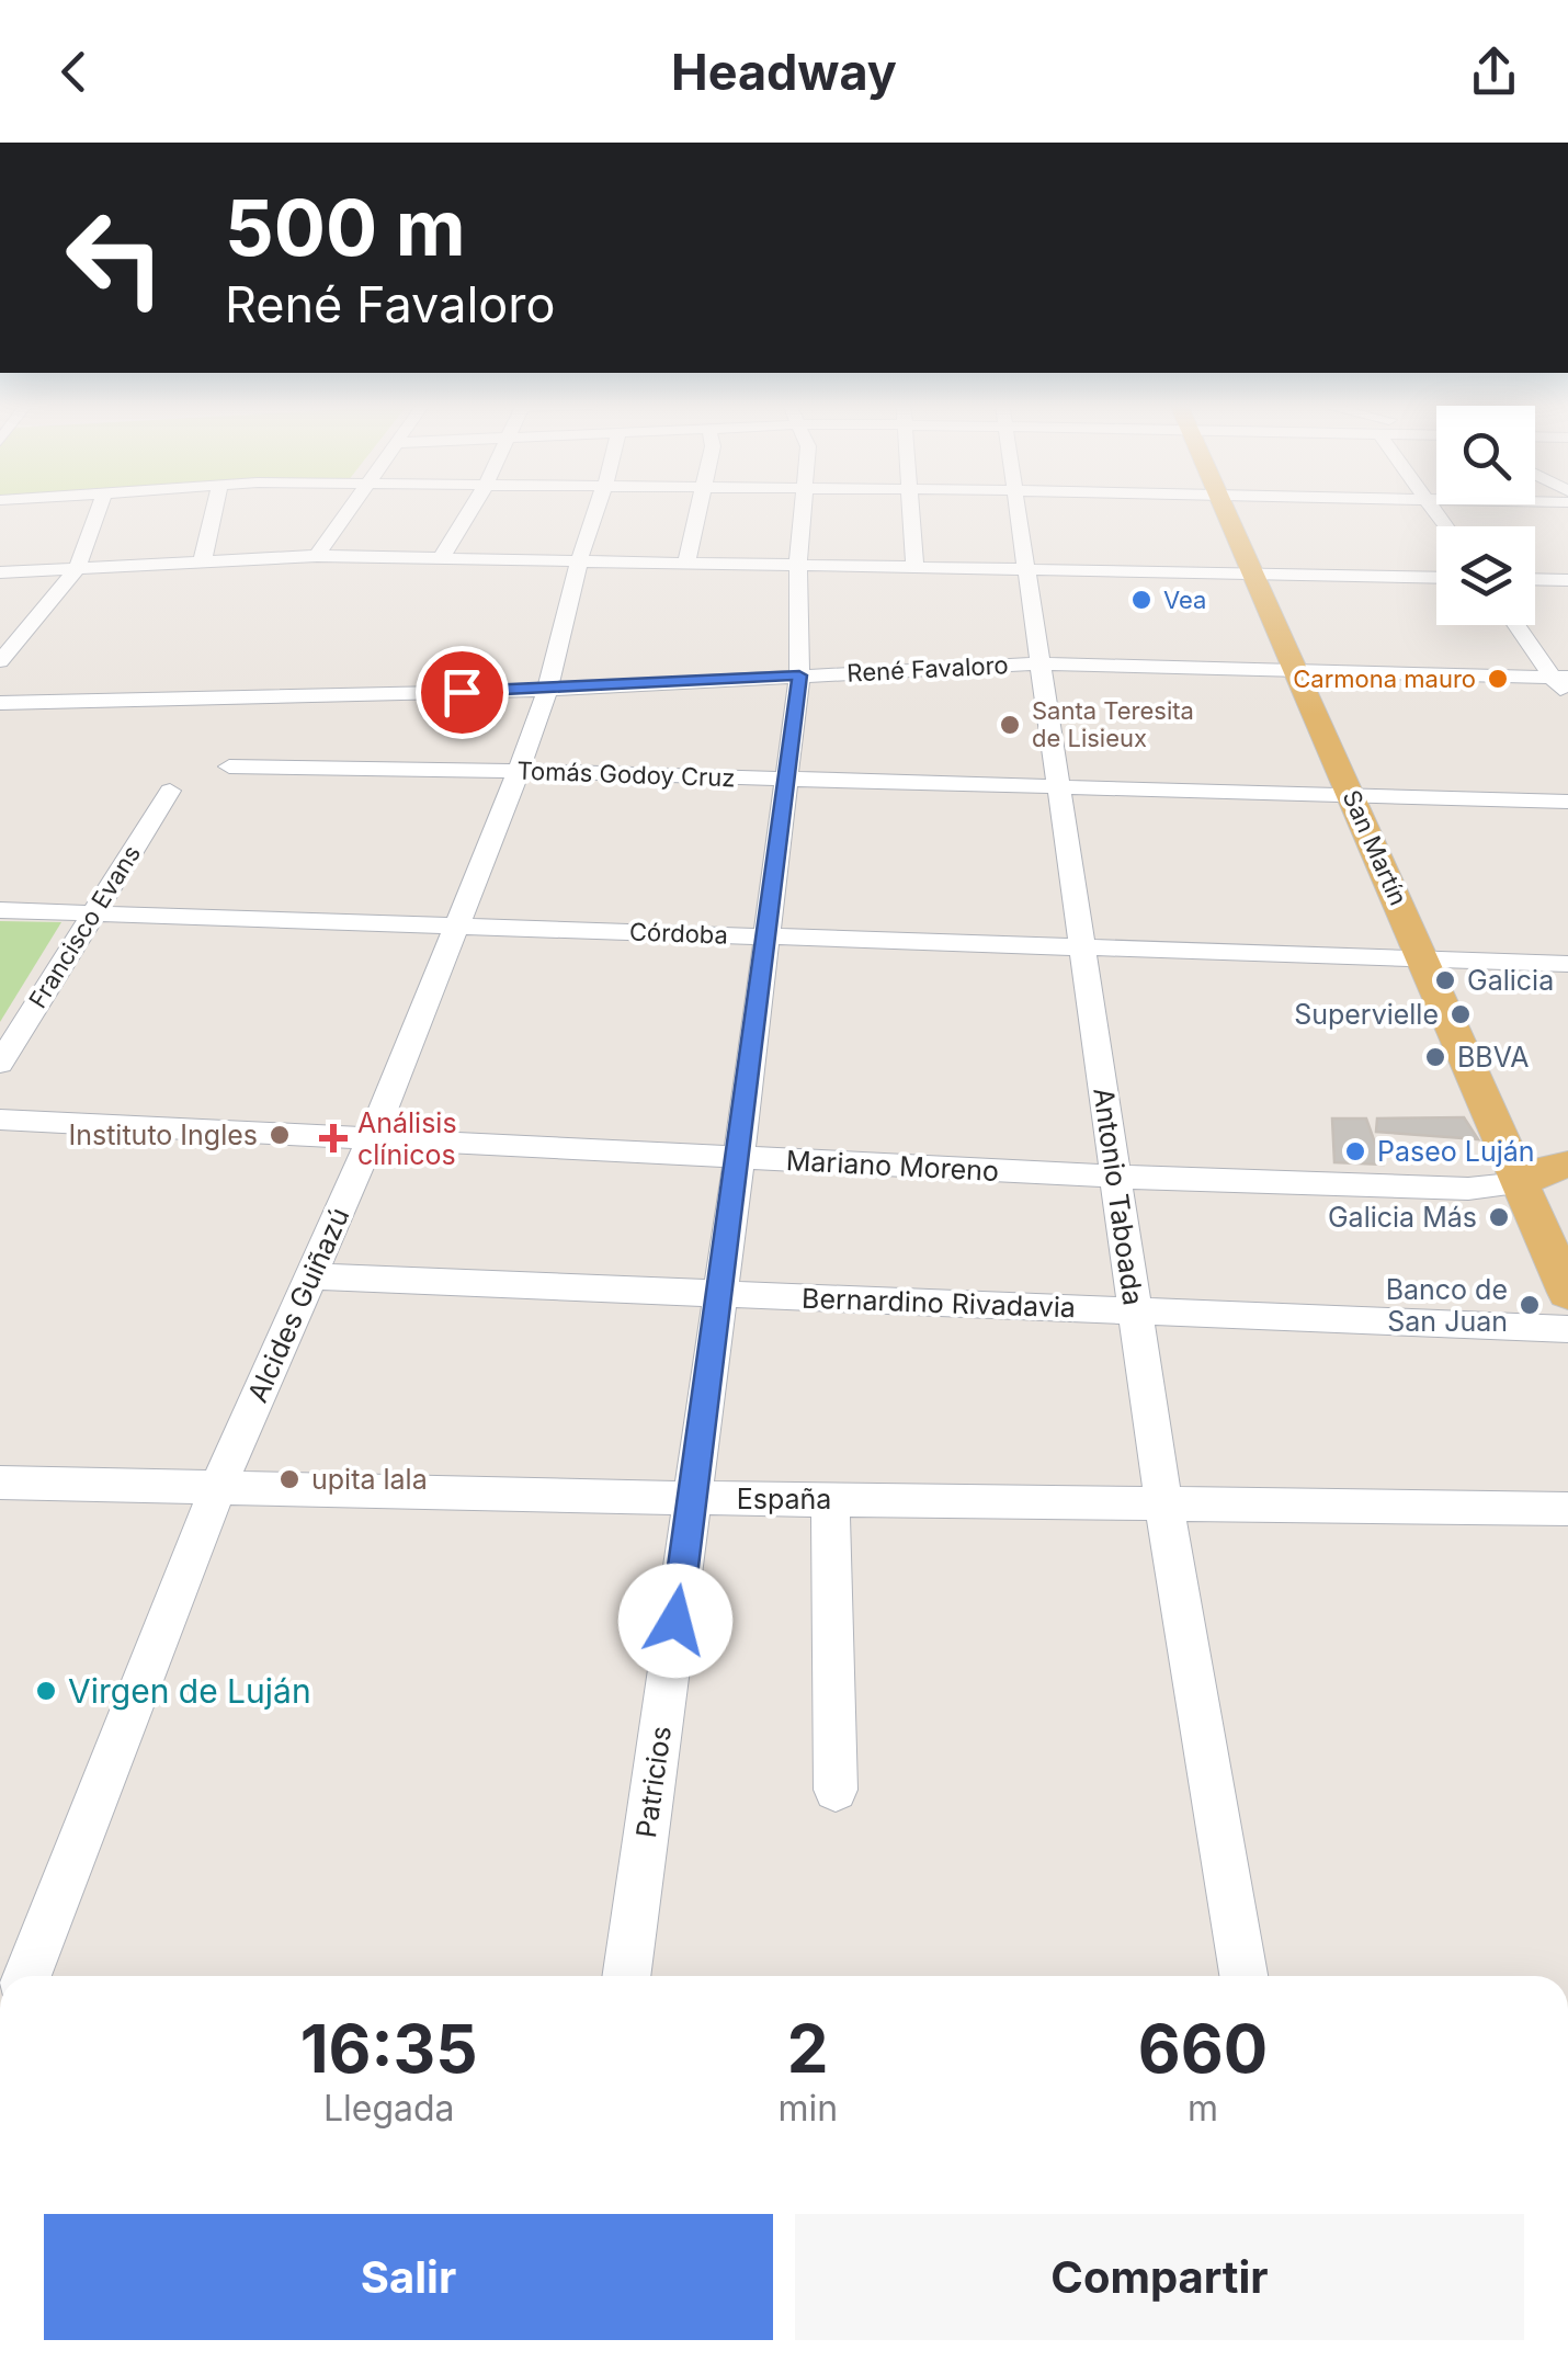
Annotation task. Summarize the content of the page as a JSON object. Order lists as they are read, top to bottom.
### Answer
{
  "streets": {
    "main road": ["San Martín"],
    "street": [
      "René Favaloro",
      "Tomás Godoy Cruz",
      "Francisco Evans",
      "Córdoba",
      "Mariano Moreno",
      "Antonio Taboada",
      "Bernardino Rivadavia",
      "Alcides Guiñazú",
      "España",
      "Patricios"
    ]
  },
  "crossings": [
    ["René Favaloro", "San Martín"],
    ["René Favaloro", "Antonio Taboada"],
    ["René Favaloro", "Alcides Guiñazú"],
    ["René Favaloro", "Patricios"],
    ["Tomás Godoy Cruz", "San Martín"],
    ["Tomás Godoy Cruz", "Antonio Taboada"],
    ["Tomás Godoy Cruz", "Alcides Guiñazú"],
    ["Tomás Godoy Cruz", "Patricios"],
    ["San Martín", "Córdoba"],
    ["San Martín", "Mariano Moreno"],
    ["Francisco Evans", "Córdoba"],
    ["Córdoba", "Antonio Taboada"],
    ["Córdoba", "Alcides Guiñazú"],
    ["Córdoba", "Patricios"],
    ["Mariano Moreno", "Antonio Taboada"],
    ["Mariano Moreno", "Alcides Guiñazú"],
    ["Mariano Moreno", "Patricios"],
    ["Antonio Taboada", "Bernardino Rivadavia"],
    ["Antonio Taboada", "España"],
    ["Bernardino Rivadavia", "Alcides Guiñazú"],
    ["Bernardino Rivadavia", "Patricios"],
    ["Alcides Guiñazú", "España"],
    ["España", "Patricios"]
  ],
  "places": {
    "other": [
      "Vea",
      "Carmona mauro",
      "Santa Teresita de Lisieux",
      "Galicia",
      "Supervielle",
      "BBVA",
      "Instituto Ingles",
      "Paseo Luján",
      "Galicia Más",
      "Banco de San Juan",
      "upita lala",
      "Virgen de Luján"
    ],
    "health": ["Análisis clínicos"]
  },
  "page": {
    "header": "Headway",
    "turn": ["500 m", "René Favaloro"],
    "eta": [
      "16:35",
      "Llegada",
      "2",
      "min",
      "660",
      "m"
    ],
    "buttons": ["Salir", "Compartir"]
  }
}
